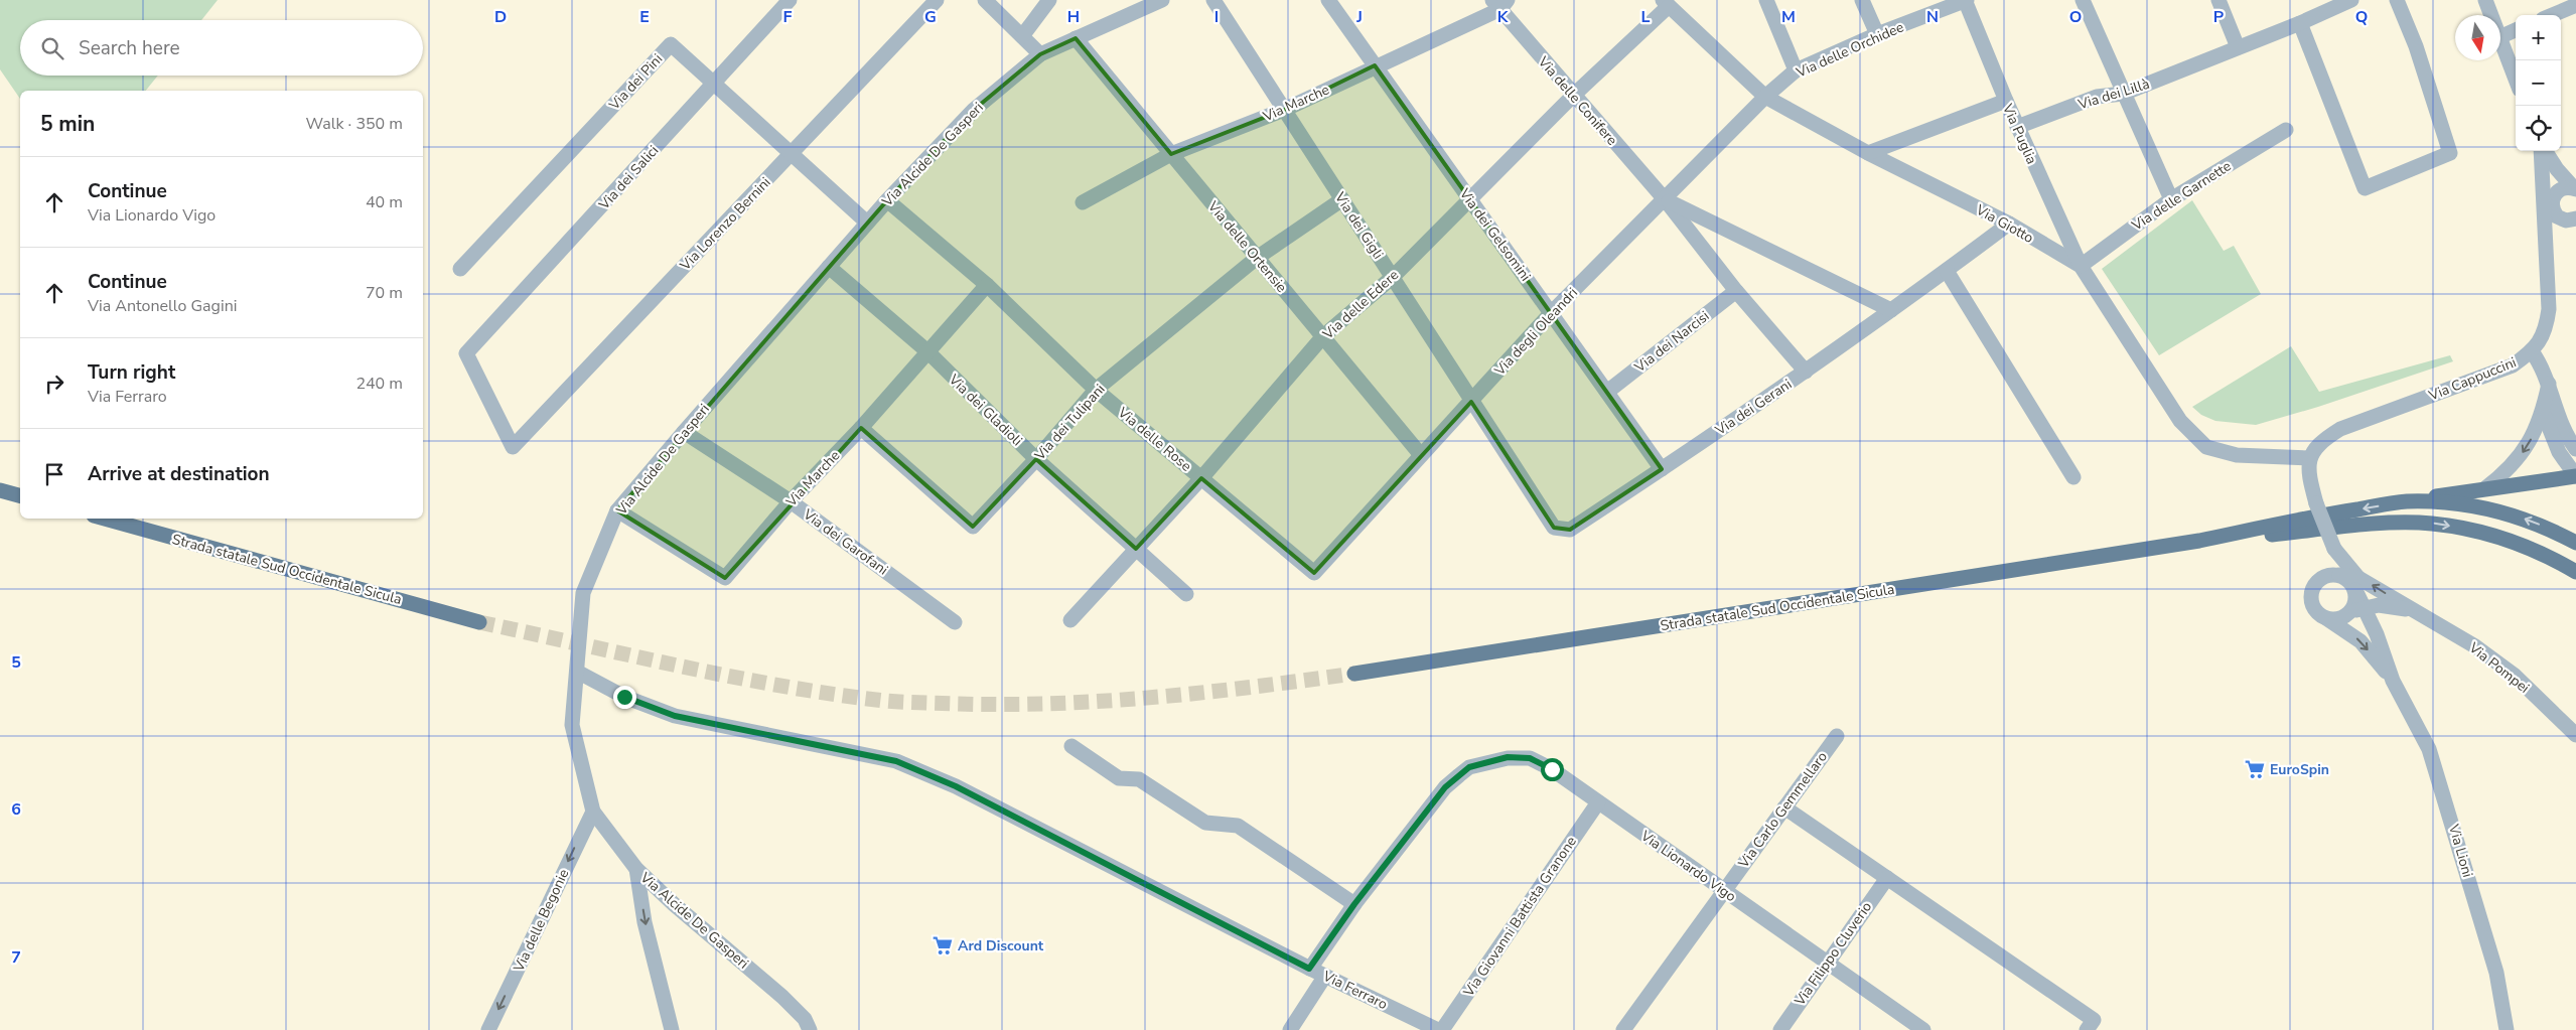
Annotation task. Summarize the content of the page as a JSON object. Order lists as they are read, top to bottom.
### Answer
{
  "streets": {
    "main road": ["Strada statale Sud Occidentale Sicula"],
    "street": [
      "Via delle Orchidee",
      "Via dei Pini",
      "Via dei Lillà",
      "Via delle Conifere",
      "Via Marche",
      "Via Puglia",
      "Via Alcide De Gasperi",
      "Via dei Salici",
      "Via delle Garnette",
      "Via Lorenzo Bernini",
      "Via Giotto",
      "Via dei Gigli",
      "Via dei Gelsomini",
      "Via delle Ortensie",
      "Via delle Edere",
      "Via degli Oleandri",
      "Via dei Narcisi",
      "Via Cappuccini",
      "Via dei Gerani",
      "Via dei Gladioli",
      "Via dei Tulipani",
      "Via delle Rose",
      "Via dei Garofani",
      "Via Pompei",
      "Via Carlo Gemmellaro",
      "Via Lioni",
      "Via Lionardo Vigo",
      "Via Giovanni Battista Granone",
      "Via delle Begonie",
      "Via Filippo Cluverio",
      "Via Ferraro"
    ]
  },
  "crossings": [
    ["Via delle Orchidee", "Via Puglia"],
    ["Via delle Orchidee", "Via Giotto"],
    ["Via delle Orchidee", "Via degli Oleandri"],
    ["Via dei Pini", "Via Alcide De Gasperi"],
    ["Via dei Pini", "Via dei Salici"],
    ["Via dei Pini", "Via Lorenzo Bernini"],
    ["Via dei Lillà", "Via Puglia"],
    ["Via delle Conifere", "Via Marche"],
    ["Via delle Conifere", "Via delle Edere"],
    ["Via delle Conifere", "Via degli Oleandri"],
    ["Via delle Conifere", "Via dei Narcisi"],
    ["Via delle Conifere", "Via dei Gerani"],
    ["Via Marche", "Via Alcide De Gasperi"],
    ["Via Marche", "Via dei Gigli"],
    ["Via Marche", "Via dei Gelsomini"],
    ["Via Marche", "Via delle Ortensie"],
    ["Via Marche", "Via dei Gladioli"],
    ["Via Marche", "Via dei Tulipani"],
    ["Via Marche", "Via delle Rose"],
    ["Via Marche", "Via dei Garofani"],
    ["Via Puglia", "Via delle Garnette"],
    ["Via Puglia", "Via Giotto"],
    ["Via Alcide De Gasperi", "Via delle Ortensie"],
    ["Via Alcide De Gasperi", "Via dei Gladioli"],
    ["Via Alcide De Gasperi", "Via delle Rose"],
    ["Via Alcide De Gasperi", "Via dei Garofani"],
    ["Via Alcide De Gasperi", "Via delle Begonie"],
    ["Via Alcide De Gasperi", "Via Ferraro"],
    ["Via dei Salici", "Via Lorenzo Bernini"],
    ["Via delle Garnette", "Via Giotto"],
    ["Via Giotto", "Via delle Edere"],
    ["Via Giotto", "Via degli Oleandri"],
    ["Via Giotto", "Via Cappuccini"],
    ["Via Giotto", "Via dei Gerani"],
    ["Via dei Gigli", "Via delle Edere"],
    ["Via dei Gigli", "Via degli Oleandri"],
    ["Via dei Gigli", "Via dei Gerani"],
    ["Via dei Gigli", "Via dei Tulipani"],
    ["Via dei Gelsomini", "Via delle Edere"],
    ["Via dei Gelsomini", "Via degli Oleandri"],
    ["Via dei Gelsomini", "Via dei Narcisi"],
    ["Via dei Gelsomini", "Via dei Gerani"],
    ["Via delle Ortensie", "Via delle Edere"],
    ["Via delle Ortensie", "Via degli Oleandri"],
    ["Via delle Ortensie", "Via dei Tulipani"],
    ["Via delle Edere", "Via dei Gladioli"],
    ["Via delle Edere", "Via delle Rose"],
    ["Via degli Oleandri", "Via delle Rose"],
    ["Via dei Gladioli", "Via dei Tulipani"],
    ["Via dei Tulipani", "Via delle Rose"],
    ["Via Carlo Gemmellaro", "Via Lionardo Vigo"],
    ["Via Lionardo Vigo", "Via Giovanni Battista Granone"],
    ["Via Lionardo Vigo", "Via Filippo Cluverio"],
    ["Via Lionardo Vigo", "Via Ferraro"]
  ],
  "one_way": ["Via delle Begonie"],
  "places": {
    "supermarket": ["EuroSpin", "Ard Discount"]
  },
  "north": "bottom",
  "page": {
    "map_buttons": ["+", "−"],
    "search": "Search here",
    "heading": ["5 min", "Walk · 350 m"],
    "list": [
      ["Continue", "Via Lionardo Vigo", "40 m"],
      ["Continue", "Via Antonello Gagini", "70 m"],
      ["Turn right", "Via Ferraro", "240 m"],
      "Arrive at destination"
    ]
  },
  "grid": {
    "columns": [
      "D",
      "E",
      "F",
      "G",
      "H",
      "I",
      "J",
      "K",
      "L",
      "M",
      "N",
      "O",
      "P",
      "Q"
    ],
    "rows": ["5", "6", "7"]
  }
}
